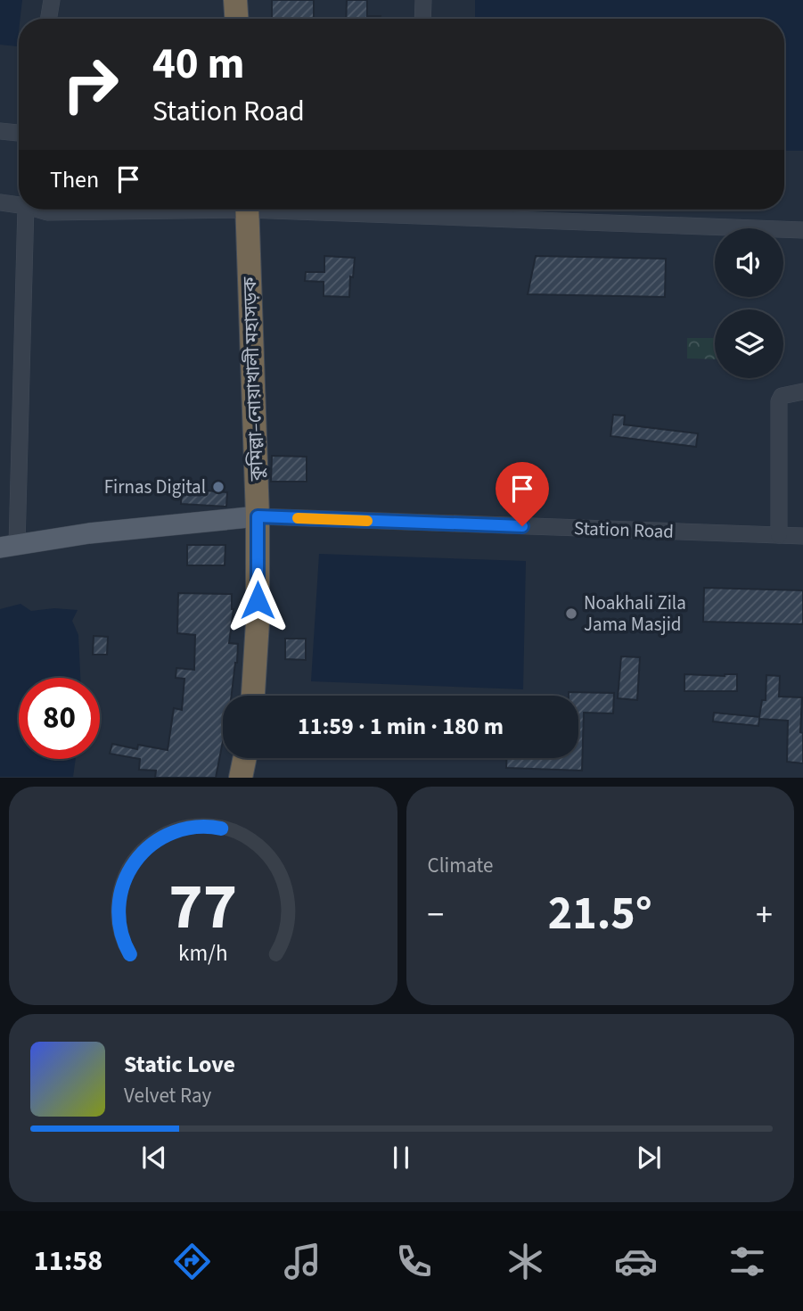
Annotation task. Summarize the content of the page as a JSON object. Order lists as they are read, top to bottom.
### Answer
{
  "streets": {
    "highway": ["কুমিল্লা–নোয়াখালী মহাসড়ক"],
    "street": ["Station Road"]
  },
  "crossings": [
    ["কুমিল্লা–নোয়াখালী মহাসড়ক", "Station Road"]
  ],
  "places": ["Firnas Digital", "Noakhali Zila Jama Masjid"],
  "page": {
    "turn": ["40 m", "Station Road"],
    "then": "Then",
    "limit": "80",
    "trip": "11:59 · 1 min · 180 m",
    "tile": "Climate",
    "heat": ["−", "21.5°", "+"],
    "song": ["Static Love", "Velvet Ray"],
    "tabs": "11:58",
    "gauge": ["77", "km/h"]
  }
}
